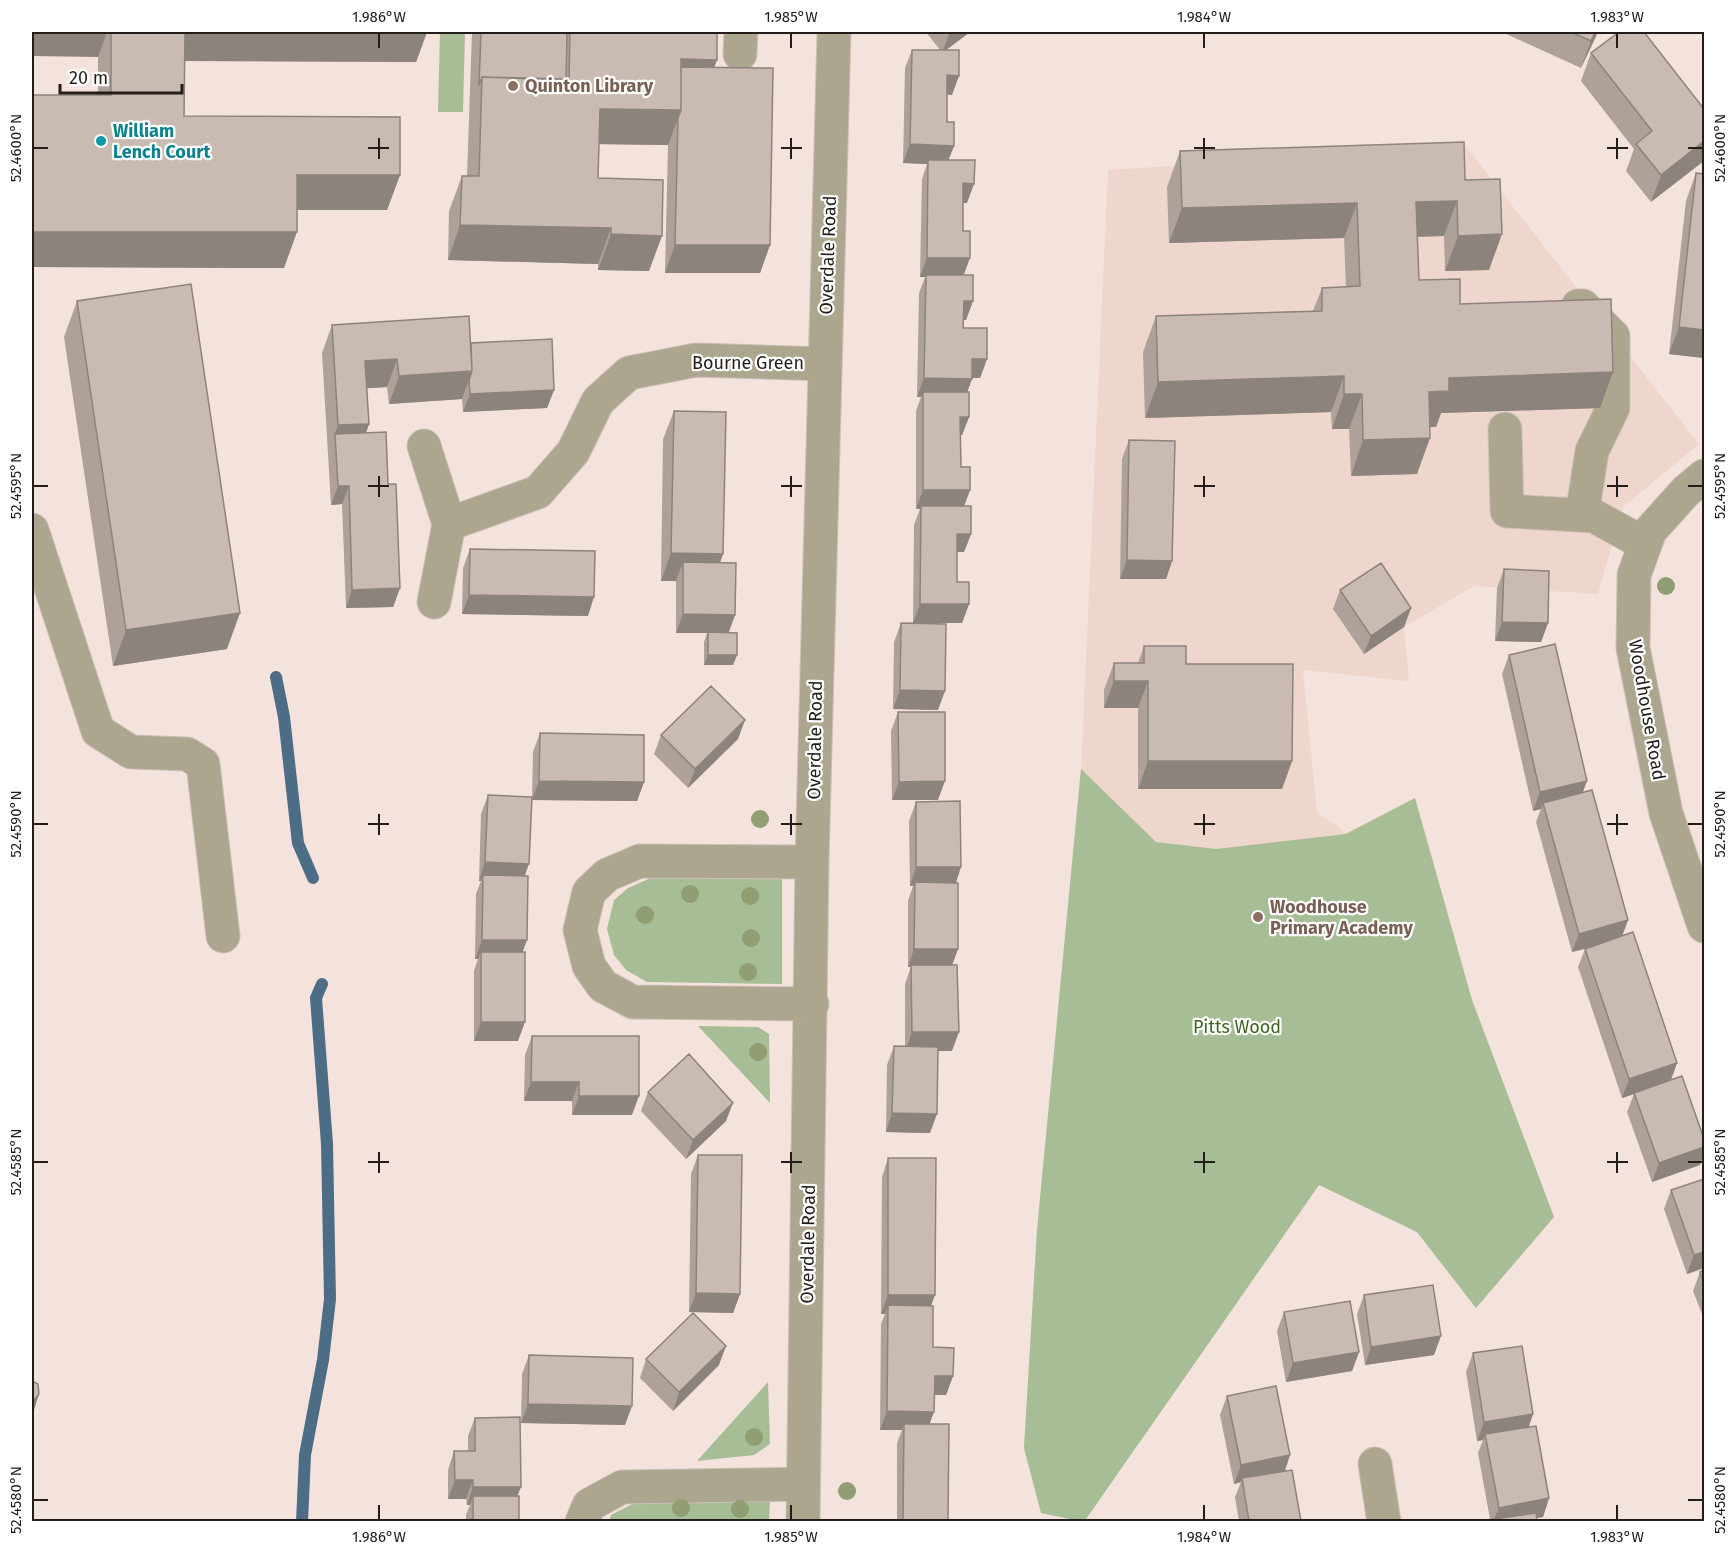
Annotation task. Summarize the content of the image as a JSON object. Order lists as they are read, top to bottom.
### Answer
{
  "streets": {
    "street": ["Overdale Road", "Bourne Green", "Woodhouse Road"]
  },
  "crossings": [
    ["Overdale Road", "Bourne Green"]
  ],
  "parks": ["Pitts Wood"],
  "places": ["Quinton Library", "William Lench Court", "Woodhouse Primary Academy"],
  "scale_bar": "20 m",
  "coordinates": [
    "1.986°W",
    "1.985°W",
    "1.984°W",
    "1.983°W",
    "52.4600°N",
    "52.4595°N",
    "52.4590°N",
    "52.4585°N",
    "52.4580°N"
  ]
}
